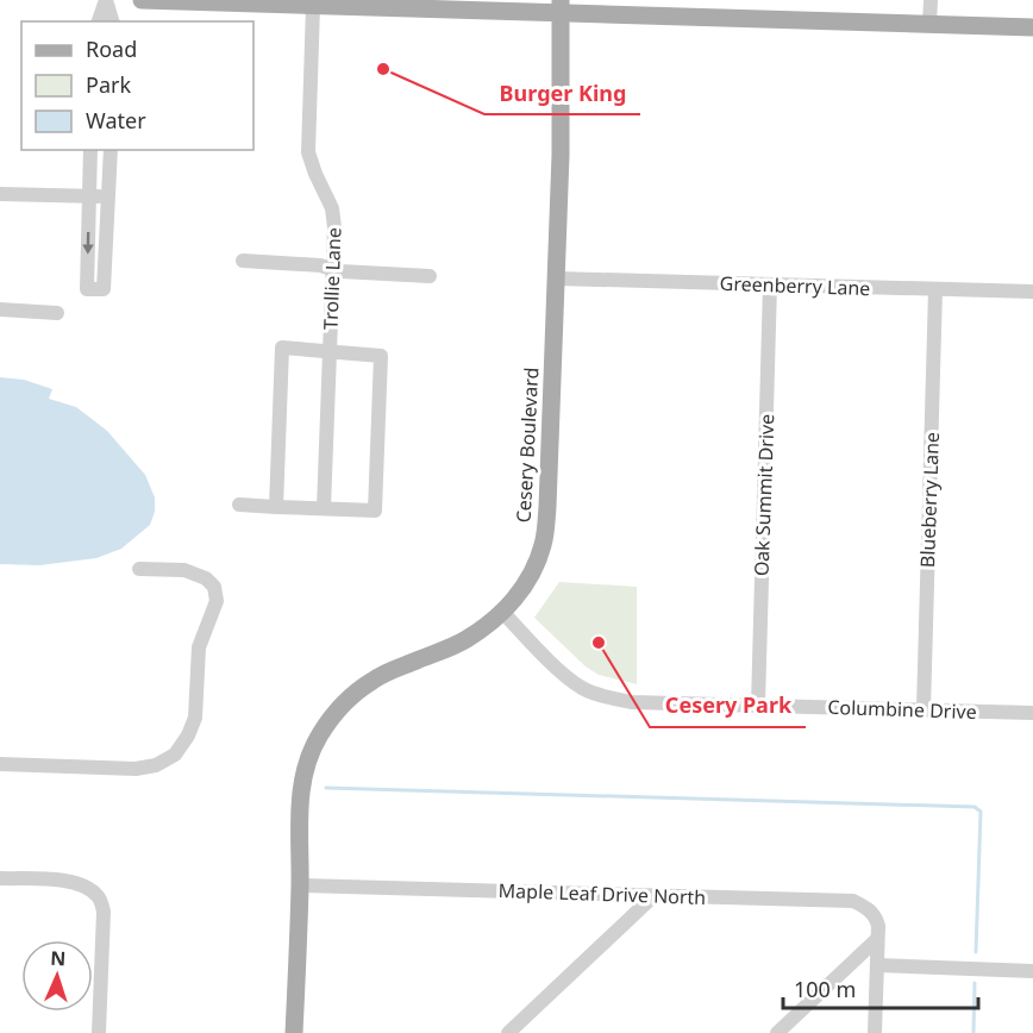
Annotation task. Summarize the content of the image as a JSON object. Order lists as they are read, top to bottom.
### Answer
{
  "streets": {
    "main road": ["Cesery Boulevard"],
    "street": [
      "Trollie Lane",
      "Greenberry Lane",
      "Oak Summit Drive",
      "Blueberry Lane",
      "Columbine Drive",
      "Maple Leaf Drive North"
    ]
  },
  "crossings": [
    ["Greenberry Lane", "Cesery Boulevard"],
    ["Greenberry Lane", "Oak Summit Drive"],
    ["Greenberry Lane", "Blueberry Lane"],
    ["Cesery Boulevard", "Columbine Drive"],
    ["Cesery Boulevard", "Maple Leaf Drive North"],
    ["Oak Summit Drive", "Columbine Drive"],
    ["Blueberry Lane", "Columbine Drive"]
  ],
  "places": ["Burger King", "Cesery Park"],
  "legend": ["Road", "Park", "Water"],
  "scale_bar": "100 m",
  "north": "top"
}
